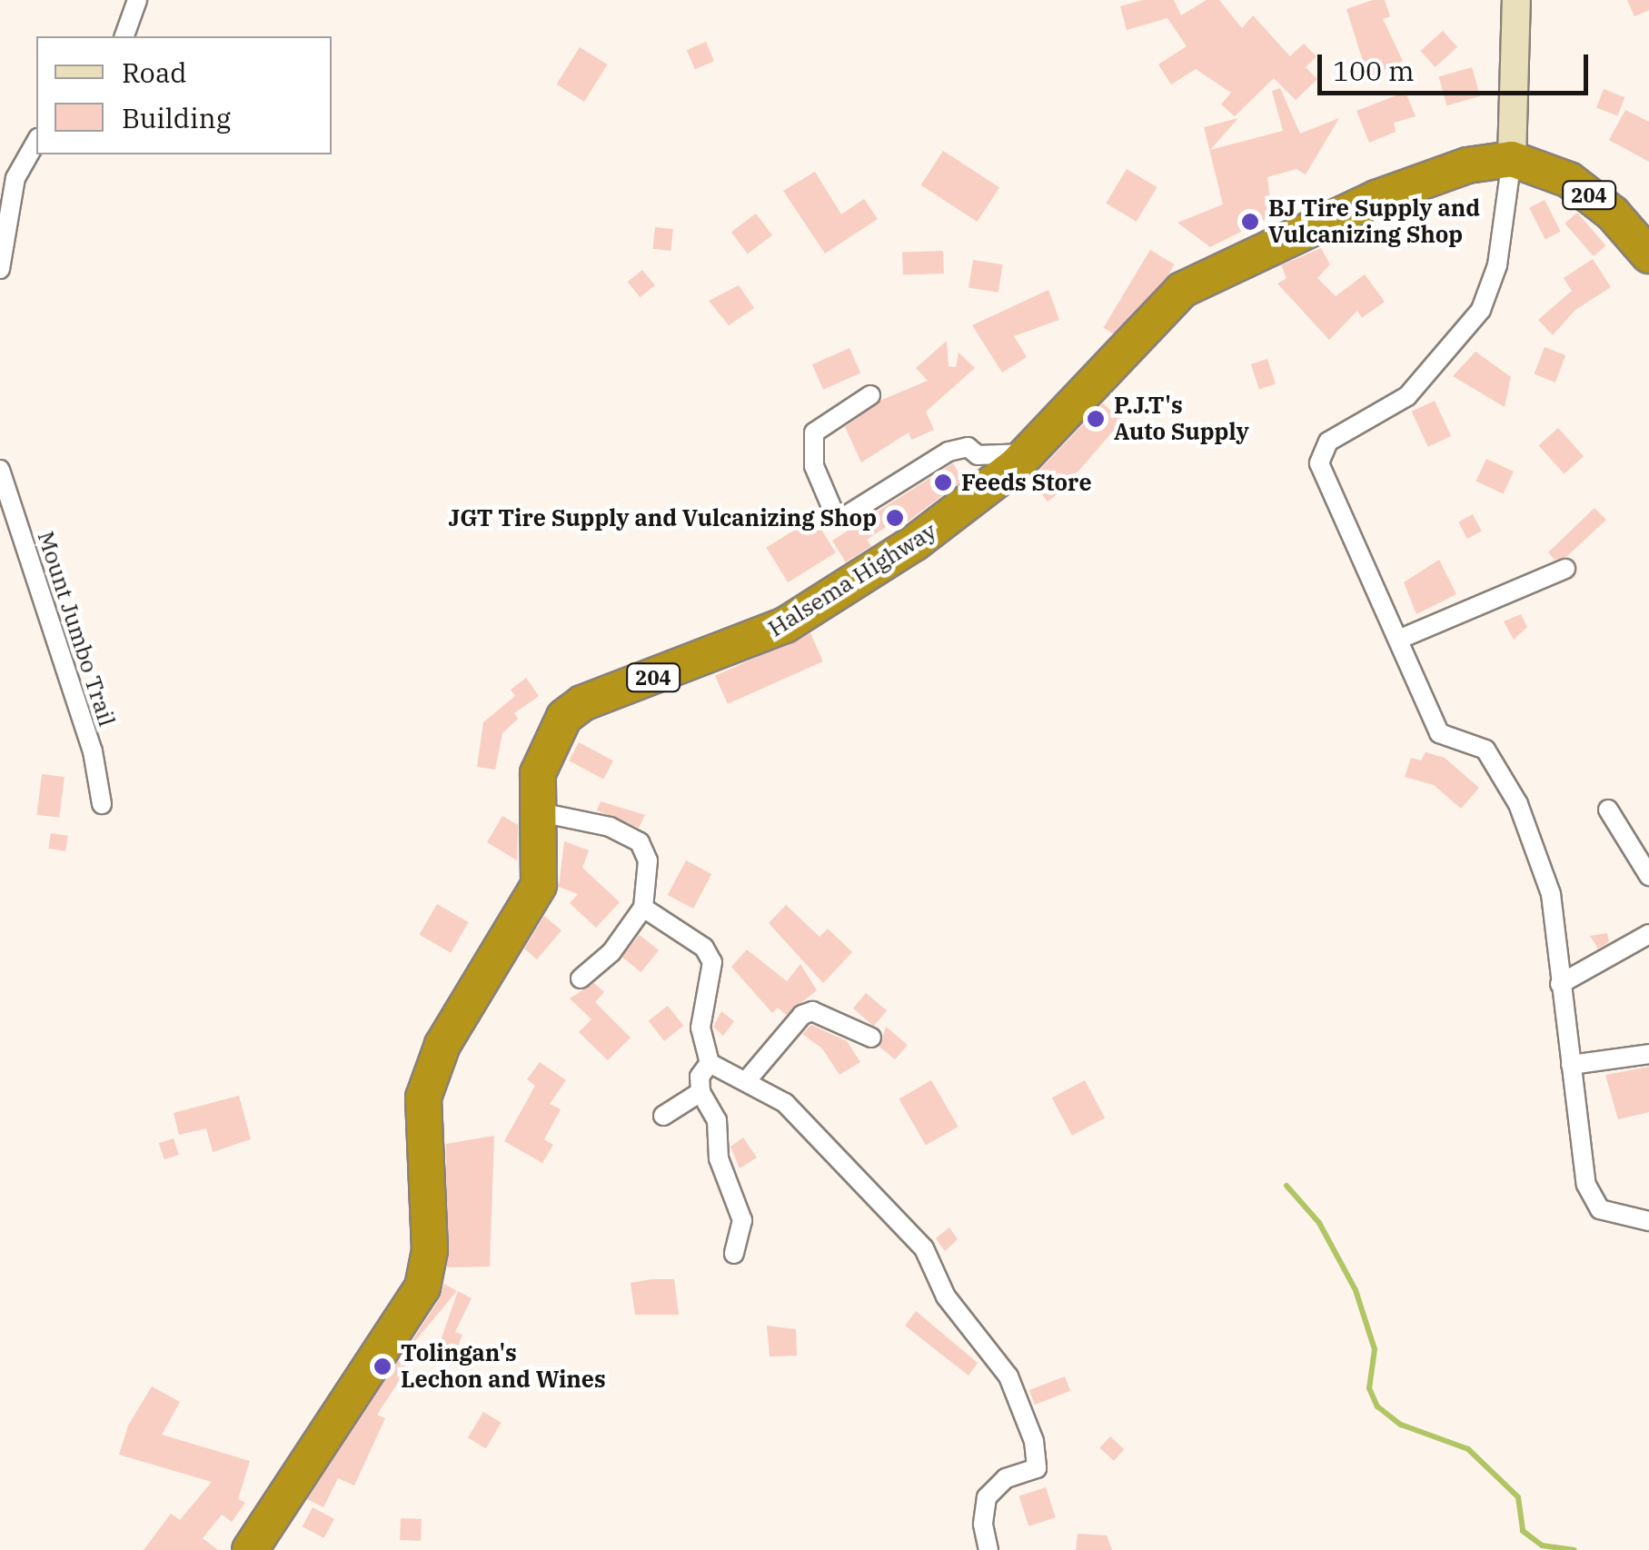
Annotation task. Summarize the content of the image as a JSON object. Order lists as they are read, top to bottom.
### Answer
{
  "streets": {
    "highway": ["204", "Halsema Highway"],
    "street": ["Mount Jumbo Trail"]
  },
  "crossings": [
    ["204", "Halsema Highway"]
  ],
  "places": [
    "BJ Tire Supply and Vulcanizing Shop",
    "P.J.T's Auto Supply",
    "Feeds Store",
    "JGT Tire Supply and Vulcanizing Shop",
    "Tolingan's Lechon and Wines"
  ],
  "legend": ["Road", "Building"],
  "scale_bar": "100 m"
}
